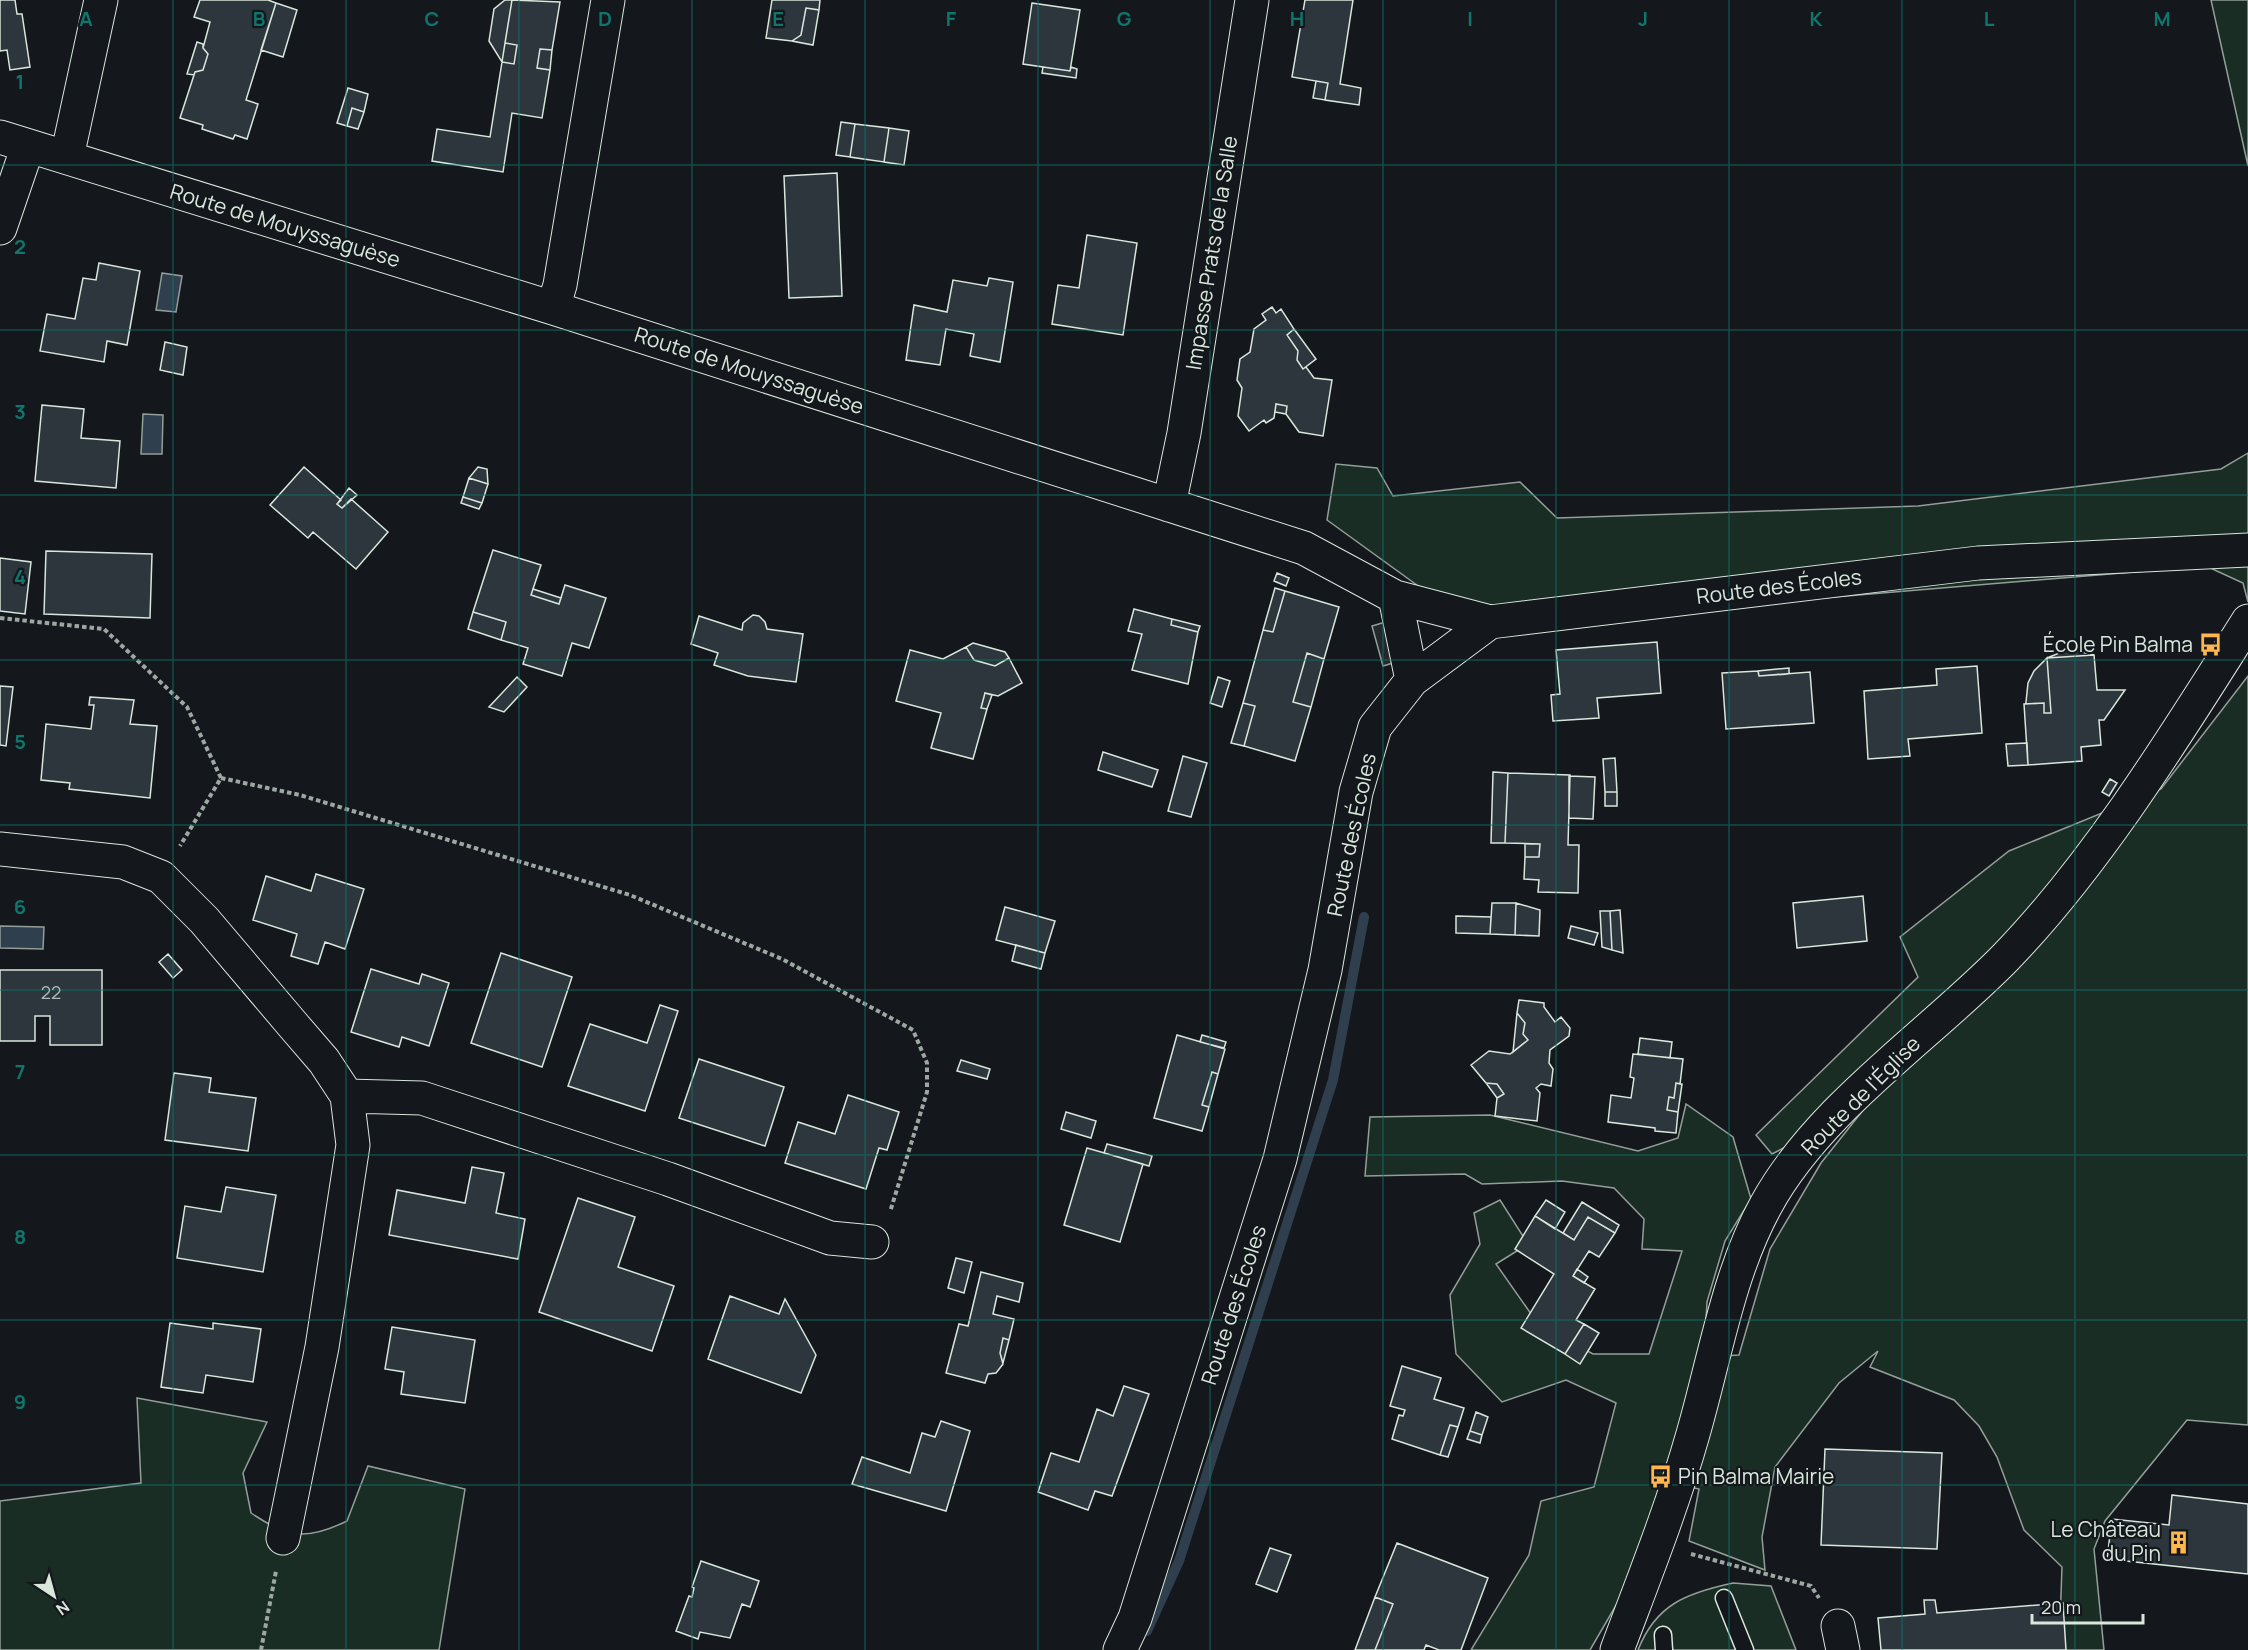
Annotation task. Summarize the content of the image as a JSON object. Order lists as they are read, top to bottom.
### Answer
{
  "streets": {
    "street": [
      "Route de Mouyssaguèse",
      "Impasse Prats de la Salle",
      "Route des Écoles",
      "Route de l'Église"
    ]
  },
  "crossings": [
    ["Route de Mouyssaguèse", "Impasse Prats de la Salle"],
    ["Route de Mouyssaguèse", "Route des Écoles"]
  ],
  "places": {
    "bus stop": ["École Pin Balma", "Pin Balma Mairie"],
    "building": ["Le Château du Pin"]
  },
  "house_numbers": ["22"],
  "scale_bar": "20 m",
  "north": "bottom right",
  "grid": {
    "columns": [
      "A",
      "B",
      "C",
      "D",
      "E",
      "F",
      "G",
      "H",
      "I",
      "J",
      "K",
      "L",
      "M"
    ],
    "rows": [
      "1",
      "2",
      "3",
      "4",
      "5",
      "6",
      "7",
      "8",
      "9"
    ]
  }
}
